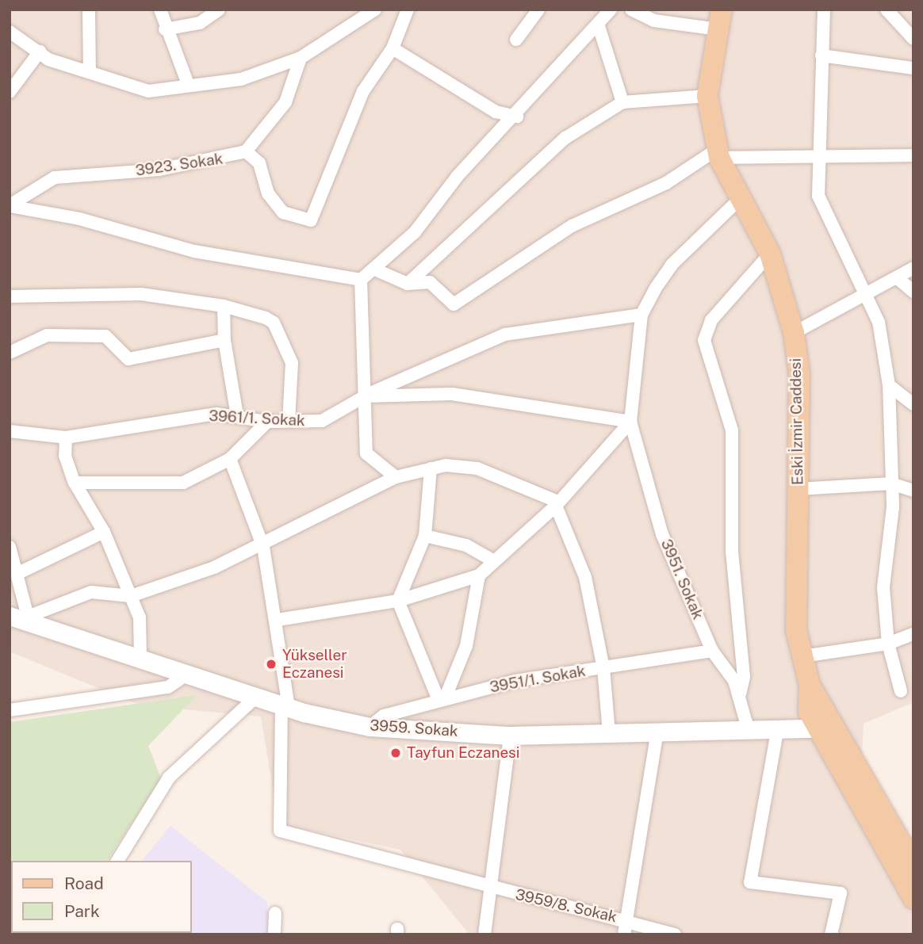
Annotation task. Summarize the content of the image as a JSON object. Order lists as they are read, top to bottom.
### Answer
{
  "streets": {
    "main road": ["Eski İzmir Caddesi"],
    "street": [
      "3923. Sokak",
      "3961/1. Sokak",
      "3951. Sokak",
      "3951/1. Sokak",
      "3959. Sokak",
      "3959/8. Sokak"
    ]
  },
  "crossings": [
    ["3961/1. Sokak", "3951. Sokak"],
    ["Eski İzmir Caddesi", "3959. Sokak"],
    ["3951. Sokak", "3951/1. Sokak"],
    ["3951. Sokak", "3959. Sokak"],
    ["3951/1. Sokak", "3959. Sokak"],
    ["3959. Sokak", "3959/8. Sokak"]
  ],
  "places": ["Yükseller Eczanesi", "Tayfun Eczanesi"],
  "legend": ["Road", "Park"]
}
